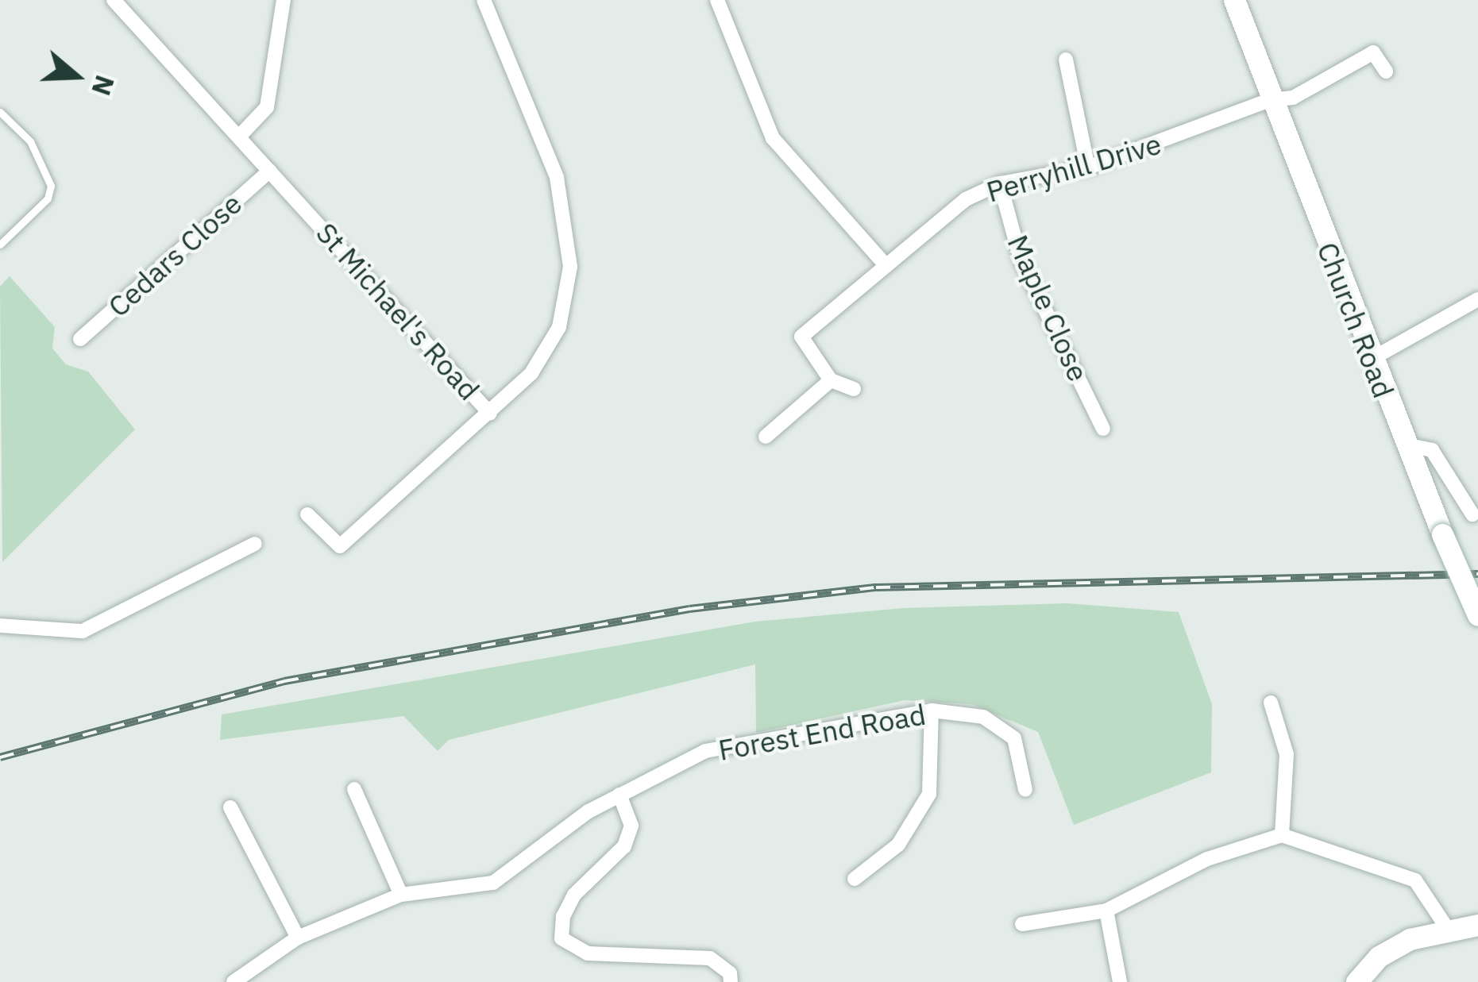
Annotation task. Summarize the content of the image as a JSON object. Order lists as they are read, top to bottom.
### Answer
{
  "streets": {
    "street": [
      "Perryhill Drive",
      "Cedars Close",
      "Maple Close",
      "St Michael's Road",
      "Church Road",
      "Forest End Road"
    ]
  },
  "crossings": [
    ["Perryhill Drive", "Maple Close"],
    ["Perryhill Drive", "Church Road"],
    ["Cedars Close", "St Michael's Road"]
  ],
  "north": "right"
}
